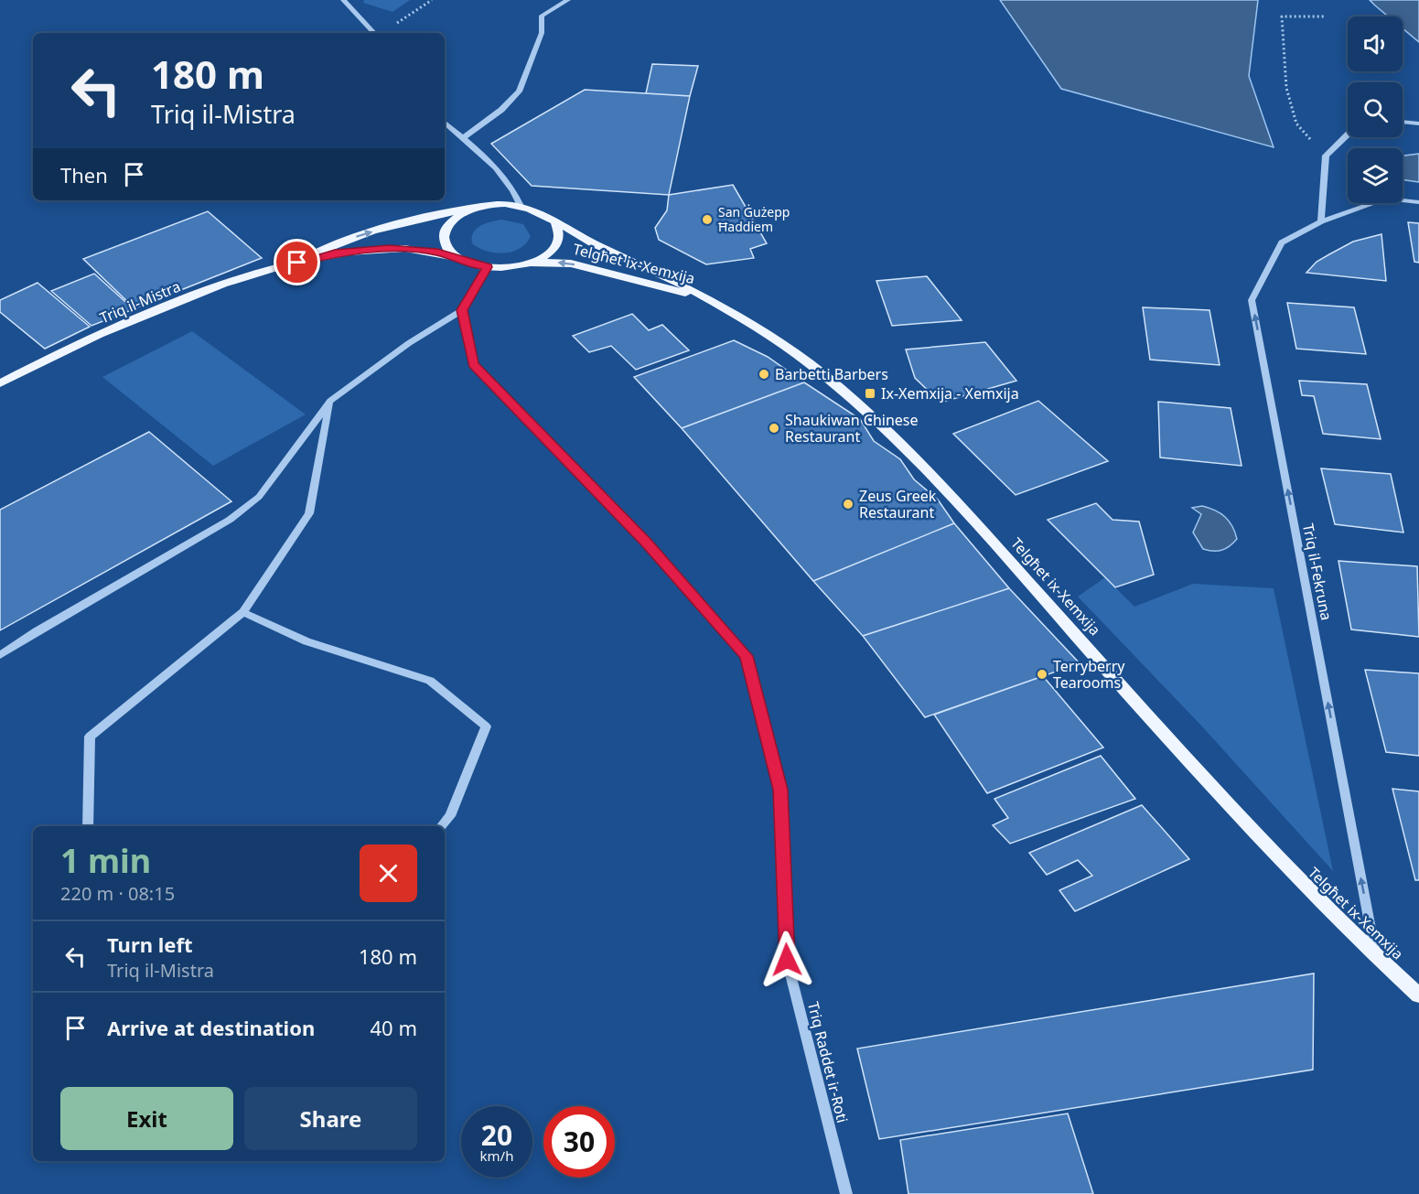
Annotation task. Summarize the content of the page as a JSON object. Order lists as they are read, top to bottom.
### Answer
{
  "streets": {
    "main road": ["Telgħet ix-Xemxija", "Triq il-Mistra"],
    "street": ["Triq il-Fekruna", "Triq Raddet ir-Roti"]
  },
  "crossings": [
    ["Telgħet ix-Xemxija", "Triq il-Mistra"],
    ["Telgħet ix-Xemxija", "Triq il-Fekruna"]
  ],
  "one_way": ["Triq il-Fekruna"],
  "places": {
    "other": [
      "San Ġużepp Ħaddiem",
      "Barbetti Barbers",
      "Shaukiwan Chinese Restaurant",
      "Zeus Greek Restaurant",
      "Terryberry Tearooms"
    ],
    "transit": ["Ix-Xemxija - Xemxija"]
  },
  "page": {
    "turn": ["180 m", "Triq il-Mistra"],
    "then": "Then",
    "heading": ["1 min", "220 m · 08:15"],
    "list": [
      {
        "name": "Turn left",
        "note": "Triq il-Mistra",
        "value": "180 m"
      },
      {
        "name": "Arrive at destination",
        "value": "40 m"
      }
    ],
    "buttons": ["Exit", "Share"],
    "speed": "20 km/h",
    "limit": "30"
  }
}
